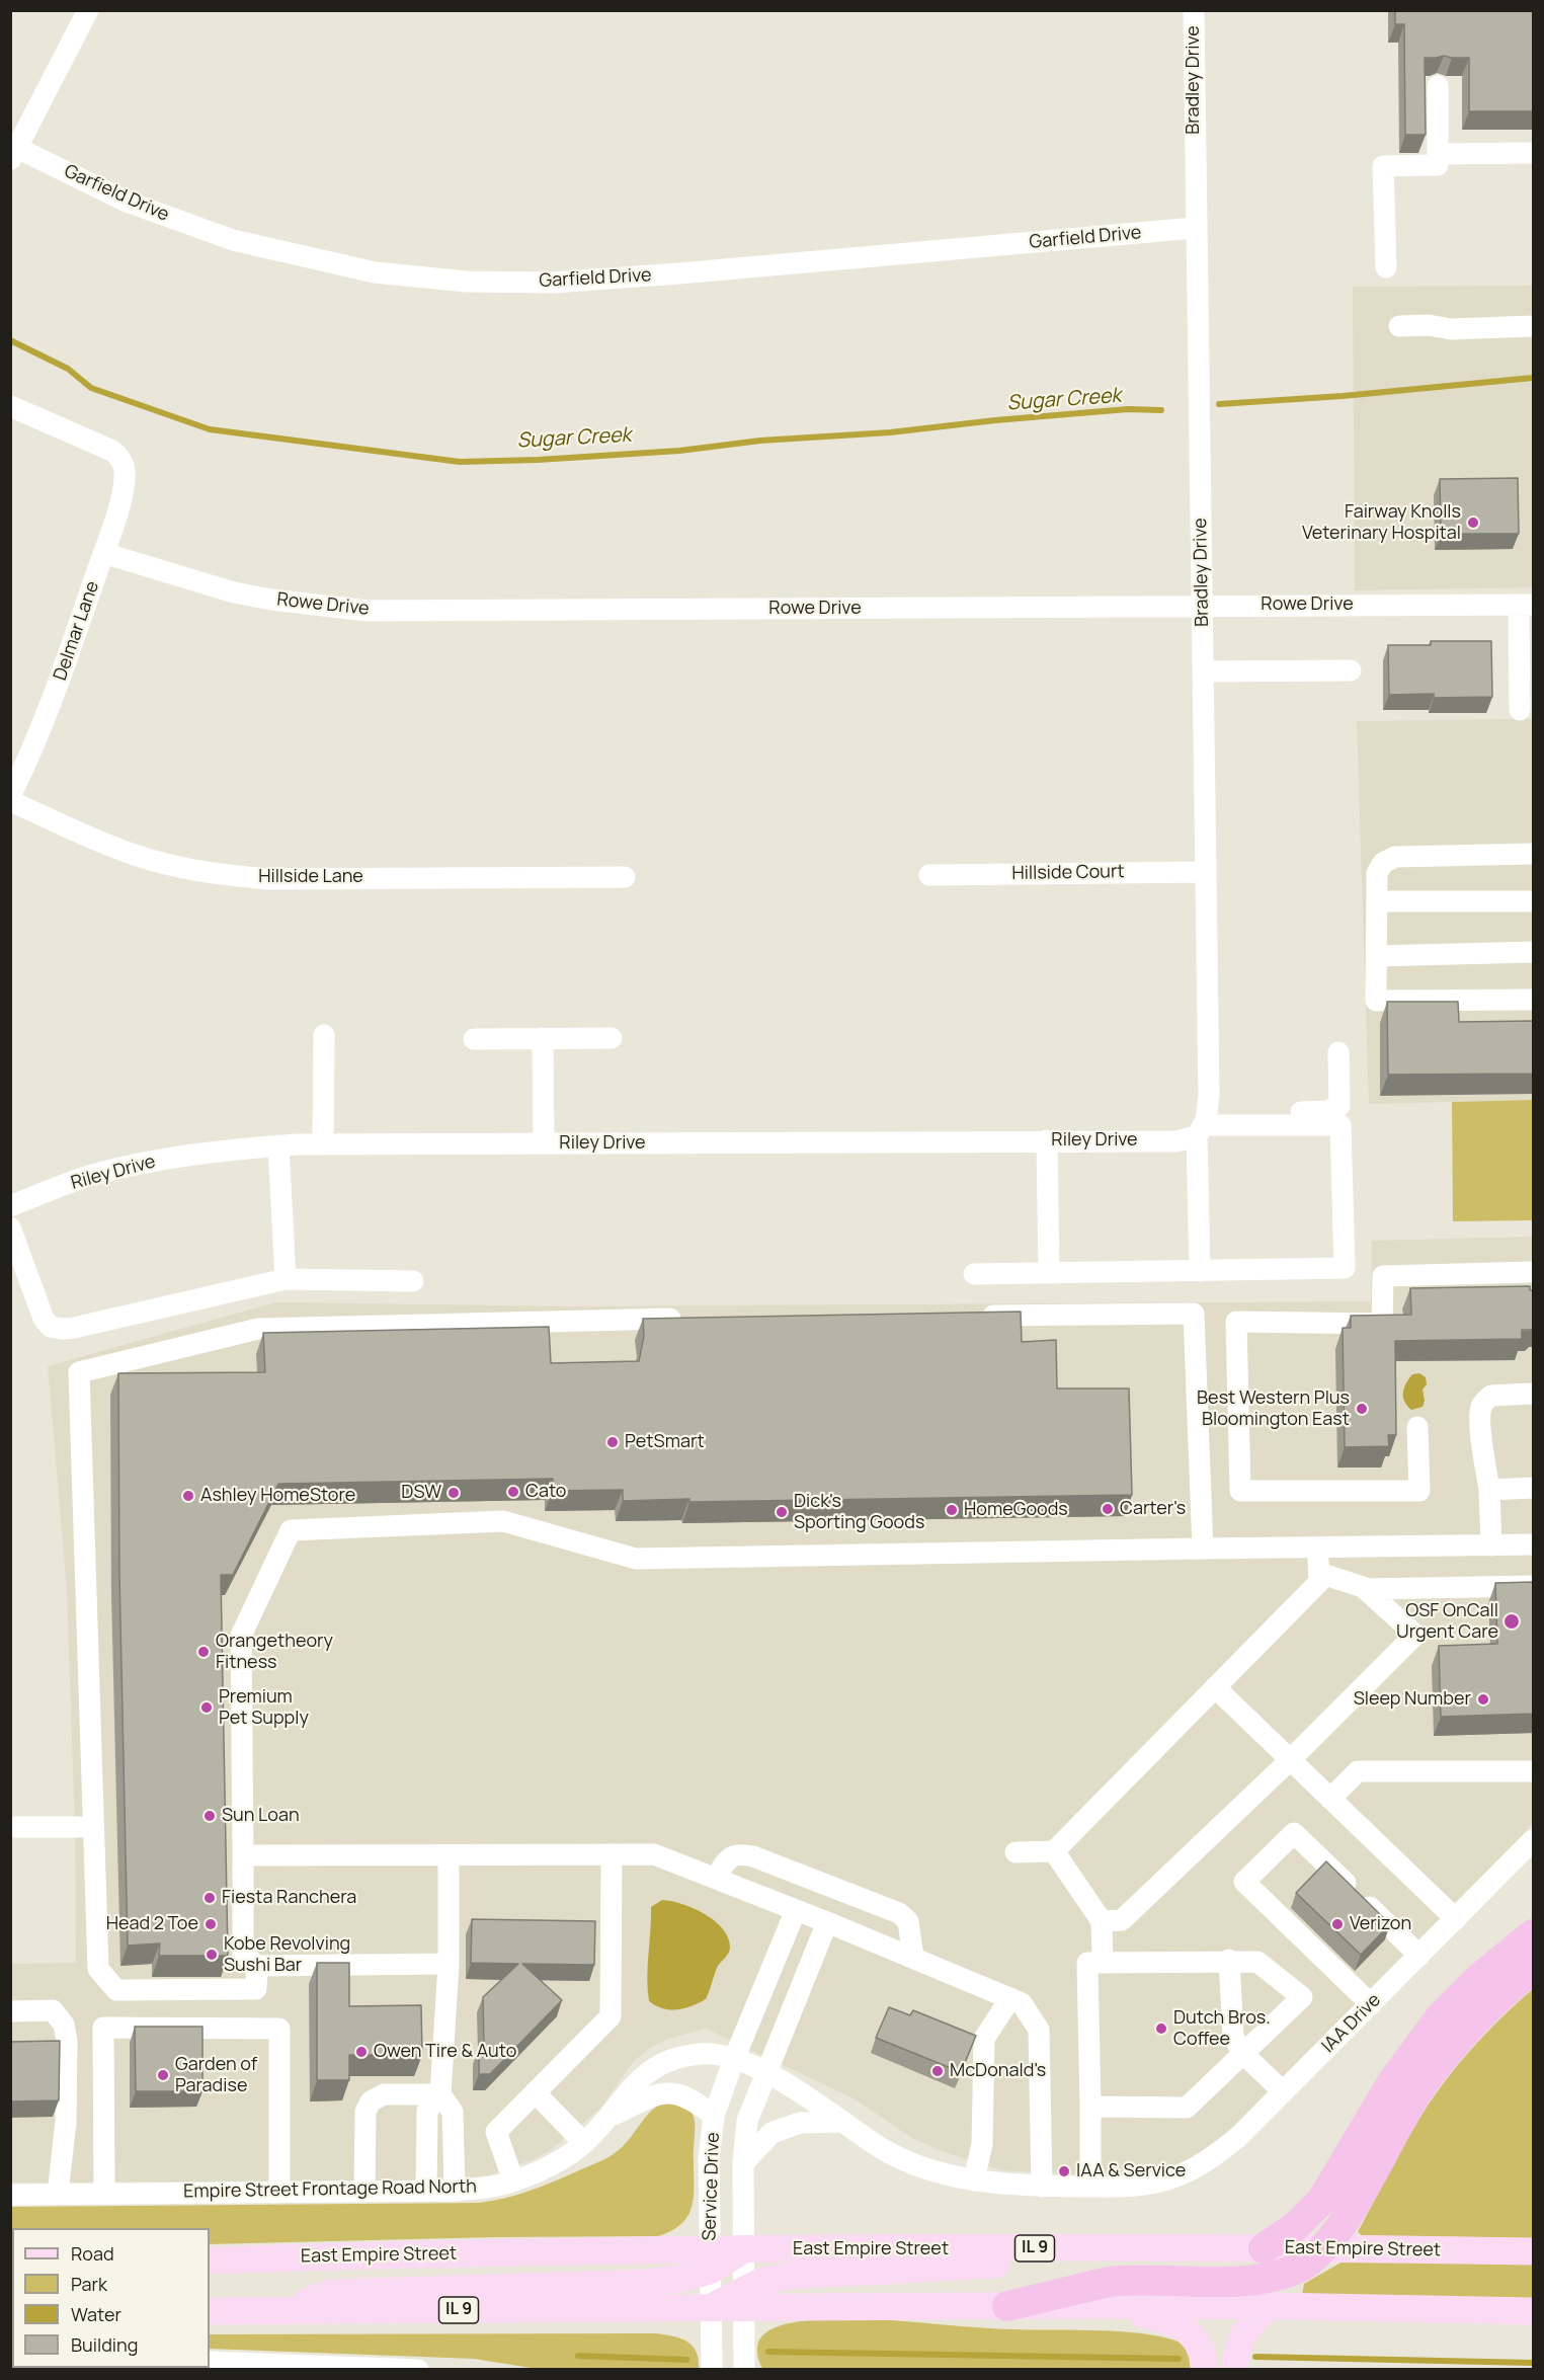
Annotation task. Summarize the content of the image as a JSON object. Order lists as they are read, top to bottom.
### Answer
{
  "streets": {
    "main road": ["IL 9", "East Empire Street"],
    "street": [
      "Bradley Drive",
      "Garfield Drive",
      "Rowe Drive",
      "Delmar Lane",
      "Hillside Court",
      "Hillside Lane",
      "Riley Drive",
      "IAA Drive",
      "Service Drive",
      "Empire Street Frontage Road North"
    ]
  },
  "crossings": [
    ["Bradley Drive", "Garfield Drive"],
    ["Bradley Drive", "Rowe Drive"],
    ["Bradley Drive", "Hillside Court"],
    ["Bradley Drive", "Riley Drive"],
    ["Rowe Drive", "Delmar Lane"],
    ["IAA Drive", "Empire Street Frontage Road North"],
    ["Service Drive", "Empire Street Frontage Road North"],
    ["Service Drive", "IL 9"],
    ["Service Drive", "East Empire Street"]
  ],
  "water": ["Sugar Creek"],
  "places": [
    "Fairway Knolls Veterinary Hospital",
    "Best Western Plus Bloomington East",
    "PetSmart",
    "Cato",
    "DSW",
    "Ashley HomeStore",
    "Carter's",
    "HomeGoods",
    "Dick's Sporting Goods",
    "OSF OnCall Urgent Care",
    "Orangetheory Fitness",
    "Sleep Number",
    "Premium Pet Supply",
    "Sun Loan",
    "Fiesta Ranchera",
    "Head 2 Toe",
    "Verizon",
    "Kobe Revolving Sushi Bar",
    "Dutch Bros. Coffee",
    "Owen Tire & Auto",
    "McDonald's",
    "Garden of Paradise",
    "IAA & Service"
  ],
  "legend": [
    "Road",
    "Park",
    "Water",
    "Building"
  ]
}
